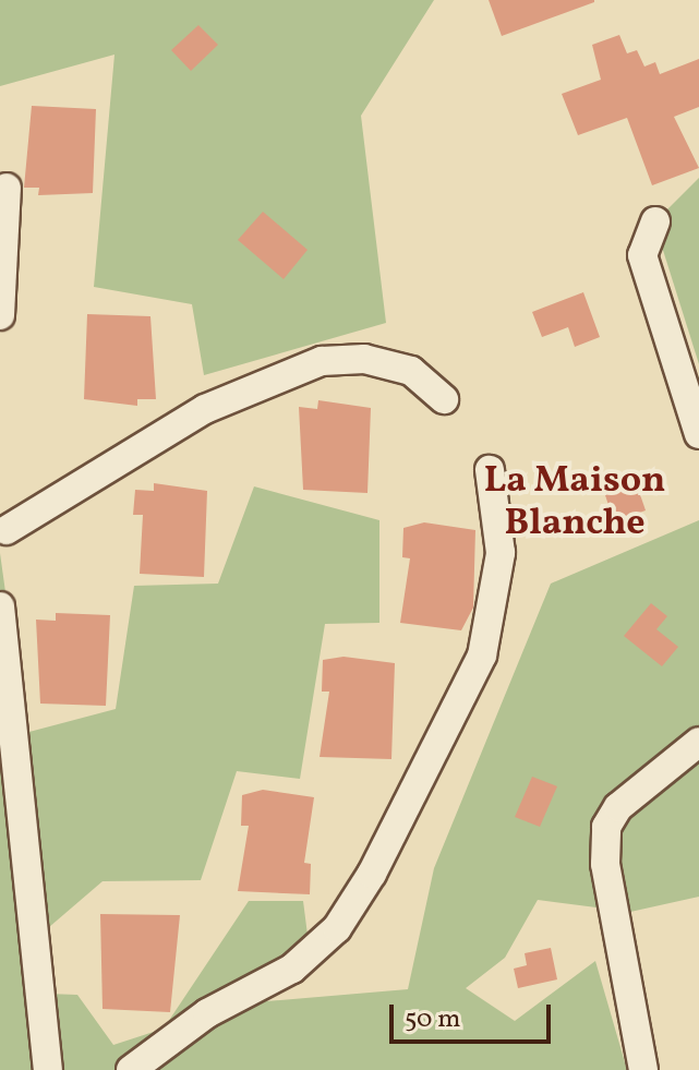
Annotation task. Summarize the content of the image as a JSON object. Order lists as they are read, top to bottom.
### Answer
{
  "districts": ["La Maison Blanche"],
  "scale_bar": "50 m"
}
